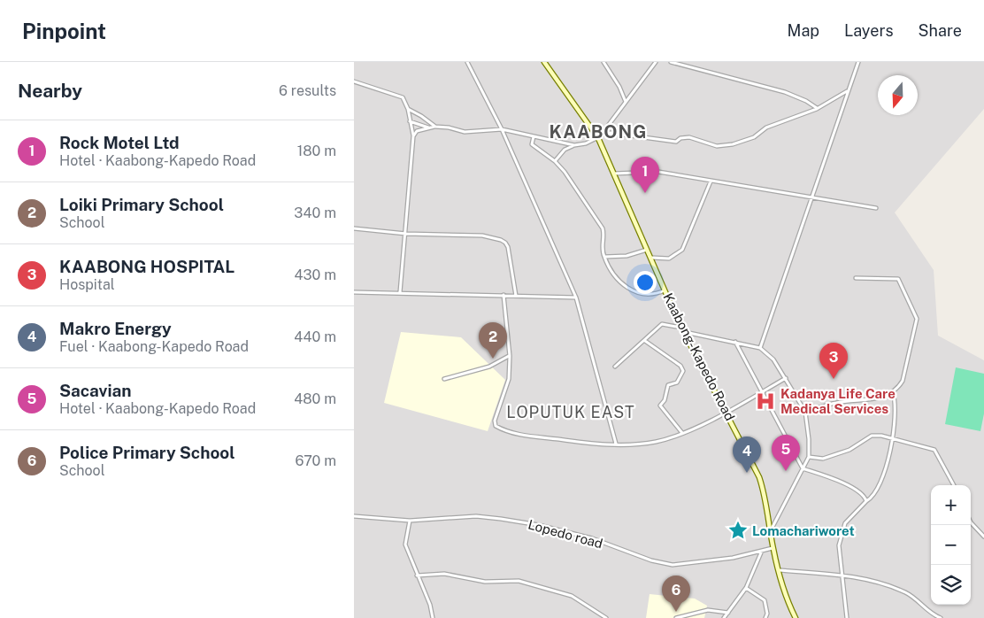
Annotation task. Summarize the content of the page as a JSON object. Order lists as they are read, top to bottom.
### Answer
{
  "streets": {
    "main road": ["Kaabong-Kapedo Road"],
    "street": ["Lopedo road"]
  },
  "crossings": [
    ["Kaabong-Kapedo Road", "Lopedo road"]
  ],
  "districts": ["KAABONG", "LOPUTUK EAST"],
  "places": {
    "hospital": ["Kadanya Life Care Medical Services"],
    "place": ["Lomachariworet"]
  },
  "north": "bottom",
  "page": {
    "header": "Pinpoint",
    "nav": ["Map", "Layers", "Share"],
    "heading": ["Nearby", "6 results"],
    "list": [
      {
        "mark": "1",
        "name": "Rock Motel Ltd",
        "note": "Hotel · Kaabong-Kapedo Road",
        "value": "180 m"
      },
      {
        "mark": "2",
        "name": "Loiki Primary School",
        "note": "School",
        "value": "340 m"
      },
      {
        "mark": "3",
        "name": "KAABONG HOSPITAL",
        "note": "Hospital",
        "value": "430 m"
      },
      {
        "mark": "4",
        "name": "Makro Energy",
        "note": "Fuel · Kaabong-Kapedo Road",
        "value": "440 m"
      },
      {
        "mark": "5",
        "name": "Sacavian",
        "note": "Hotel · Kaabong-Kapedo Road",
        "value": "480 m"
      },
      {
        "mark": "6",
        "name": "Police Primary School",
        "note": "School",
        "value": "670 m"
      }
    ],
    "pins": [
      "1",
      "2",
      "3",
      "5",
      "4",
      "6"
    ],
    "map_buttons": ["+", "−"]
  }
}
